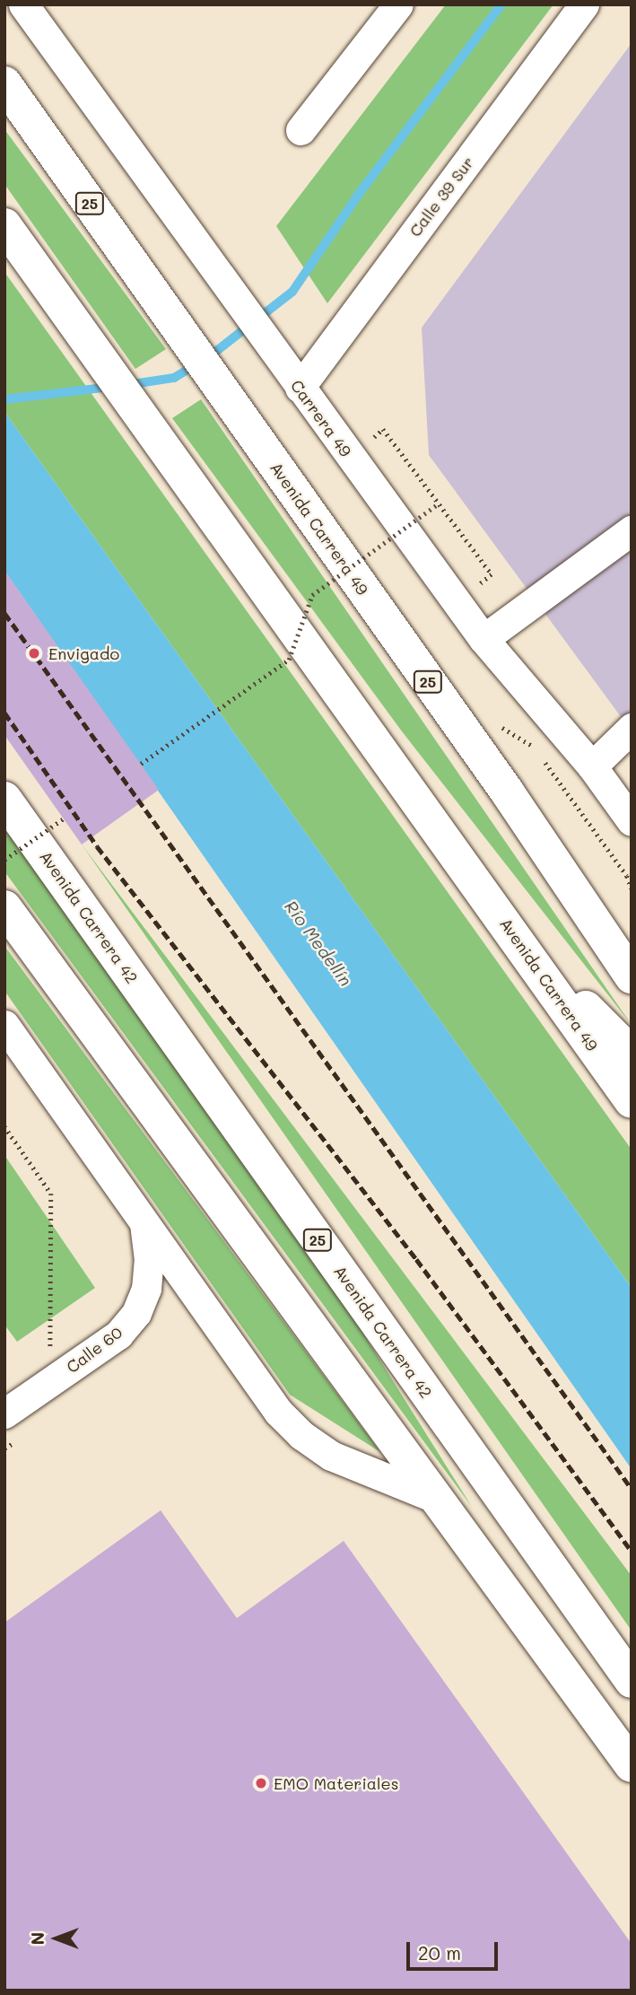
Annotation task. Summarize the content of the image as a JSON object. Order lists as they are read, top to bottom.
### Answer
{
  "streets": {
    "highway": ["25", "Avenida Carrera 49", "Avenida Carrera 42"],
    "street": ["Calle 39 Sur", "Carrera 49", "Calle 60"]
  },
  "crossings": [
    ["Calle 39 Sur", "Carrera 49"]
  ],
  "water": ["Río Medellín"],
  "places": ["Envigado", "EMO Materiales"],
  "scale_bar": "20 m",
  "north": "left"
}
